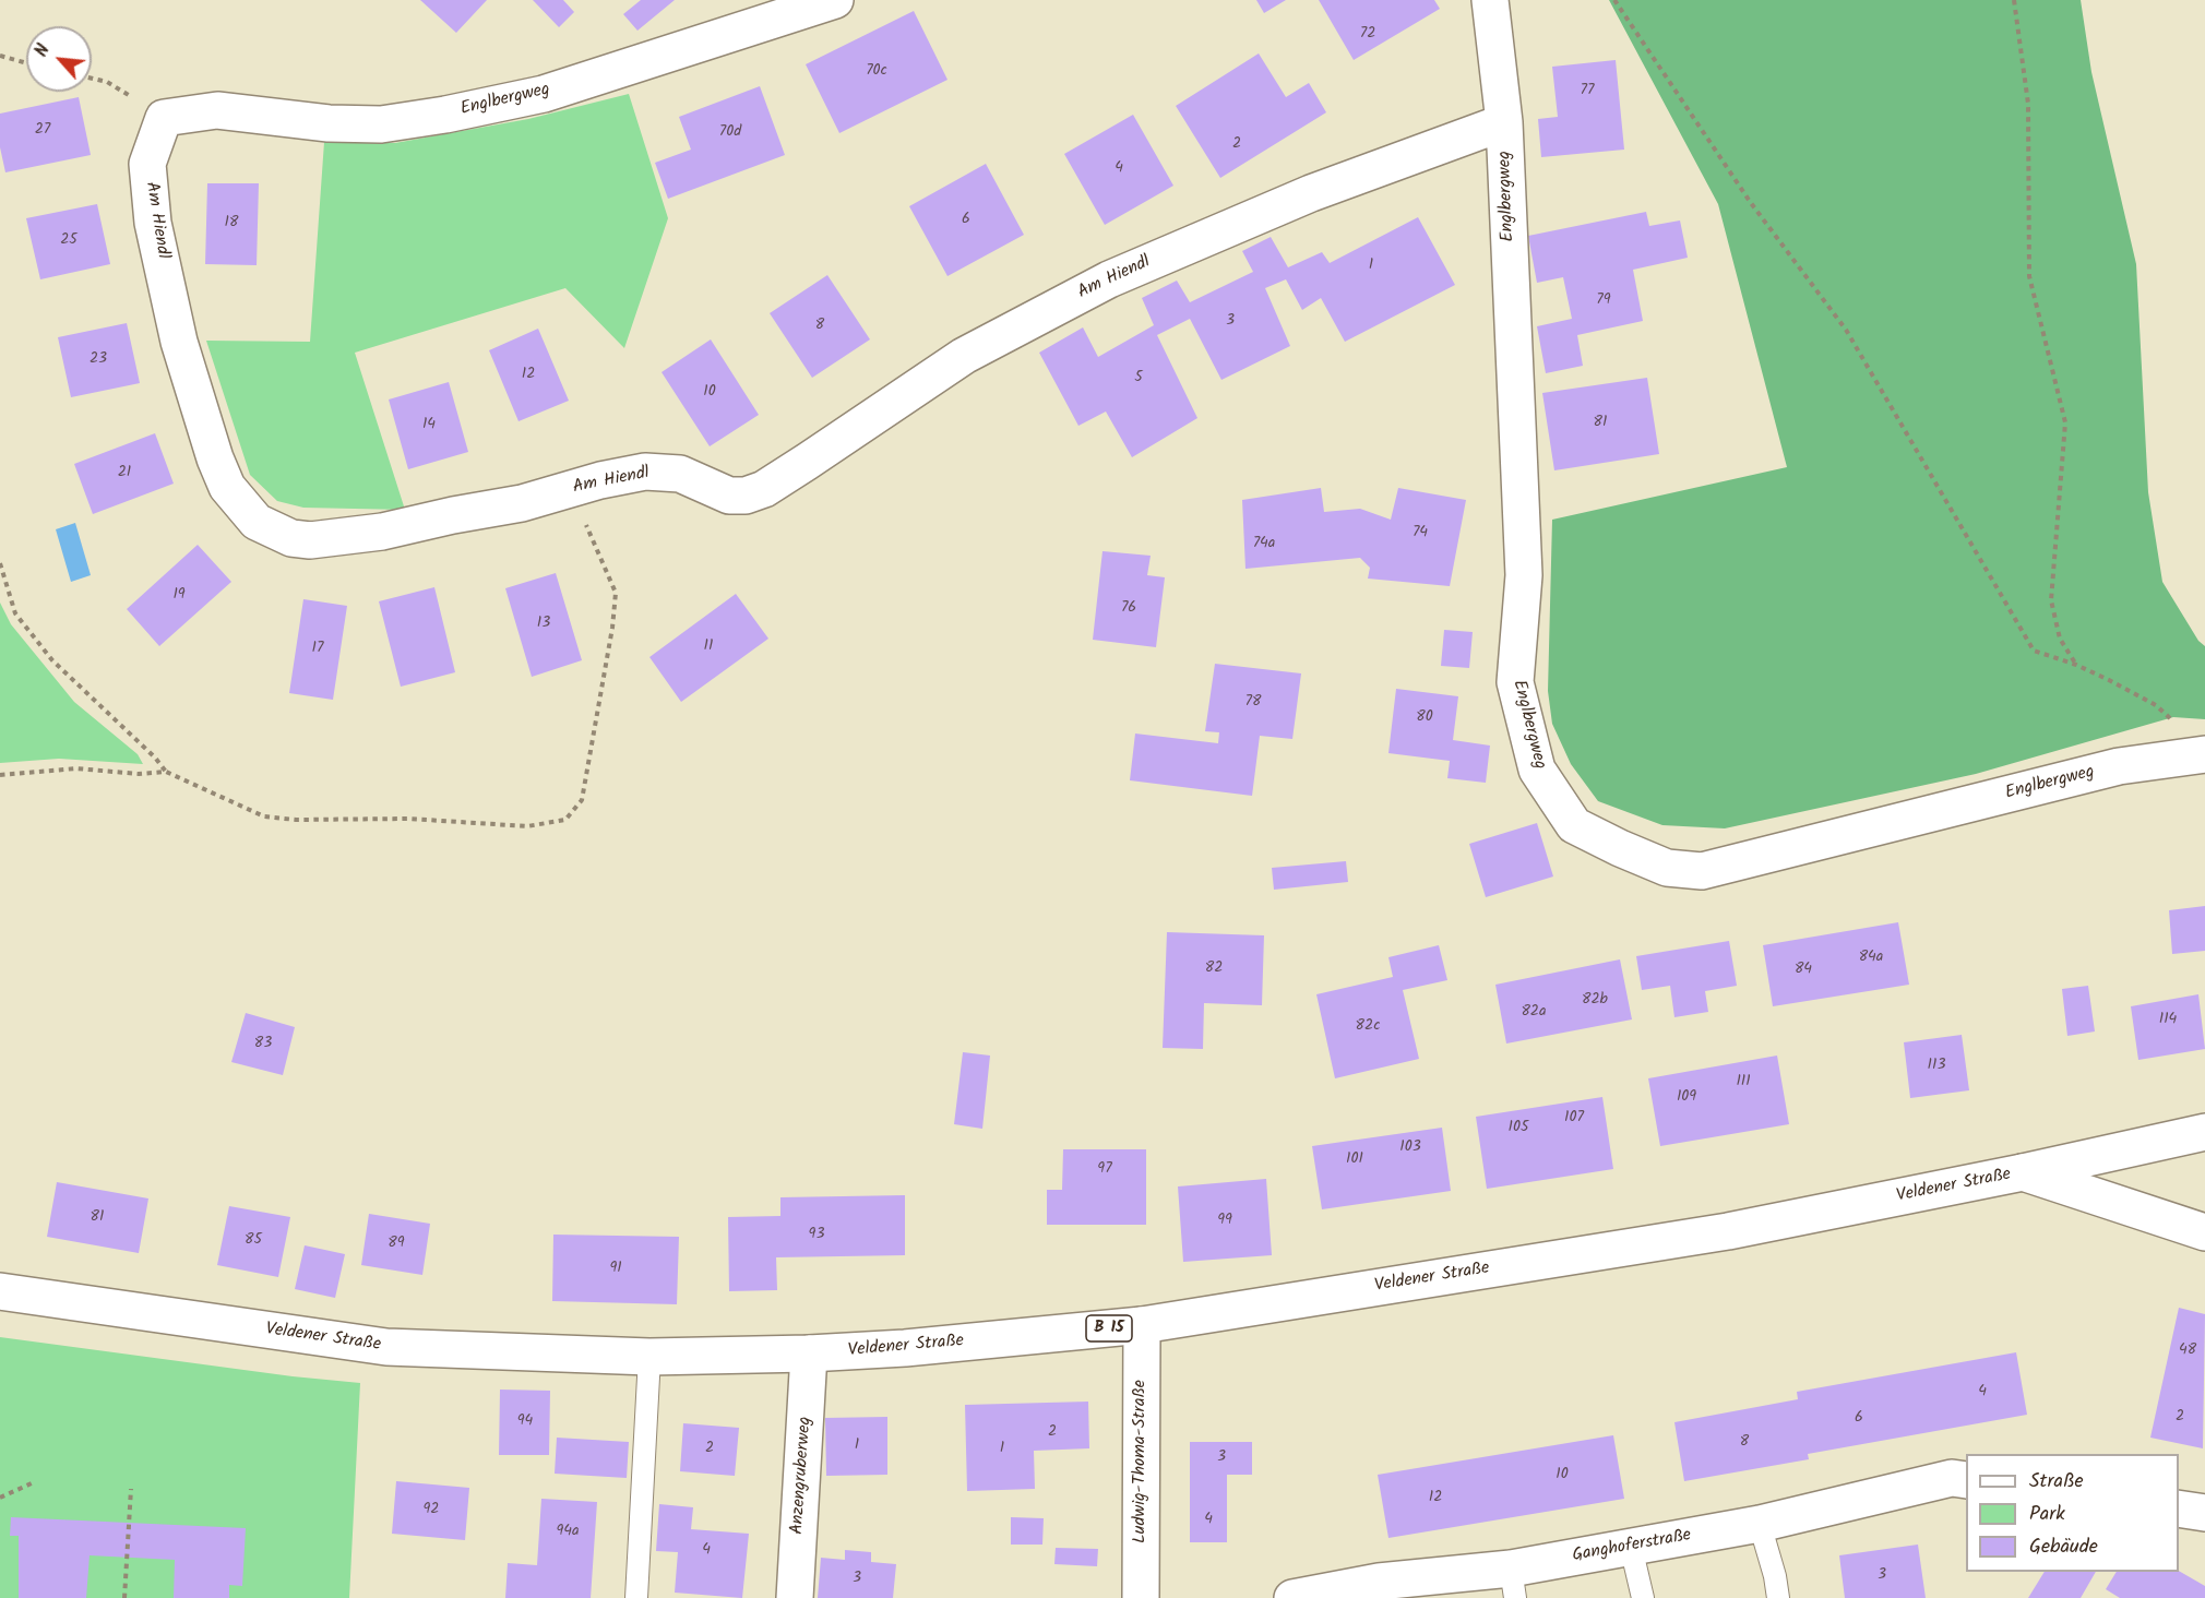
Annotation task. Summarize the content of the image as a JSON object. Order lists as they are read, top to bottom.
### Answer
{
  "streets": {
    "street": [
      "Englbergweg",
      "Am Hiendl",
      "Veldener Straße",
      "B 15",
      "Ludwig-Thoma-Straße",
      "Anzengruberweg",
      "Ganghoferstraße"
    ]
  },
  "crossings": [
    ["Englbergweg", "Am Hiendl"],
    ["Veldener Straße", "Ludwig-Thoma-Straße"],
    ["Veldener Straße", "Anzengruberweg"]
  ],
  "house_numbers": [
    "72",
    "70c",
    "77",
    "27",
    "70d",
    "2",
    "4",
    "6",
    "18",
    "25",
    "1",
    "79",
    "3",
    "8",
    "23",
    "12",
    "5",
    "10",
    "81",
    "14",
    "21",
    "74",
    "74a",
    "19",
    "76",
    "13",
    "11",
    "17",
    "78",
    "80",
    "84a",
    "82",
    "84",
    "82b",
    "82a",
    "114",
    "82c",
    "83",
    "113",
    "111",
    "109",
    "107",
    "105",
    "103",
    "101",
    "97",
    "81",
    "99",
    "93",
    "85",
    "89",
    "91",
    "48",
    "4",
    "2",
    "6",
    "94",
    "2",
    "8",
    "1",
    "2",
    "1",
    "3",
    "10",
    "12",
    "92",
    "4",
    "94a",
    "4",
    "3",
    "3"
  ],
  "legend": ["Straße", "Park", "Gebäude"],
  "north": "top left"
}
